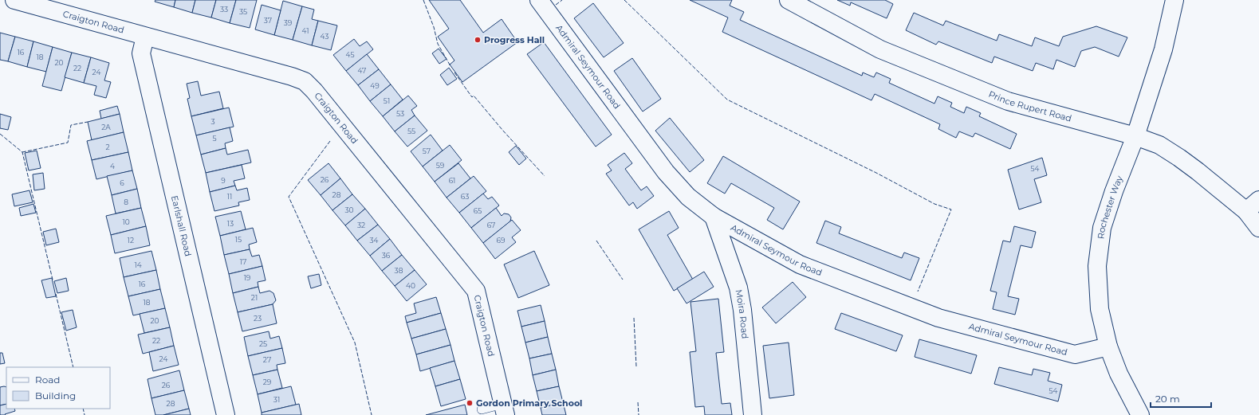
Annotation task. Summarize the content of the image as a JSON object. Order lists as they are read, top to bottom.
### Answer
{
  "streets": {
    "street": [
      "Craigton Road",
      "Admiral Seymour Road",
      "Prince Rupert Road",
      "Rochester Way",
      "Earlshall Road",
      "Moira Road"
    ]
  },
  "crossings": [
    ["Craigton Road", "Earlshall Road"],
    ["Admiral Seymour Road", "Rochester Way"],
    ["Admiral Seymour Road", "Moira Road"],
    ["Prince Rupert Road", "Rochester Way"]
  ],
  "places": ["Progress Hall", "Gordon Primary School"],
  "house_numbers": [
    "33",
    "35",
    "37",
    "39",
    "41",
    "43",
    "16",
    "45",
    "18",
    "20",
    "22",
    "47",
    "24",
    "49",
    "51",
    "53",
    "3",
    "2A",
    "55",
    "5",
    "2",
    "57",
    "59",
    "4",
    "54",
    "26",
    "9",
    "61",
    "6",
    "28",
    "11",
    "63",
    "8",
    "30",
    "65",
    "10",
    "13",
    "32",
    "67",
    "15",
    "12",
    "34",
    "69",
    "36",
    "17",
    "14",
    "38",
    "19",
    "16",
    "40",
    "21",
    "18",
    "23",
    "20",
    "22",
    "25",
    "24",
    "27",
    "29",
    "26",
    "54",
    "31",
    "28"
  ],
  "legend": ["Road", "Building"],
  "scale_bar": "20 m"
}
